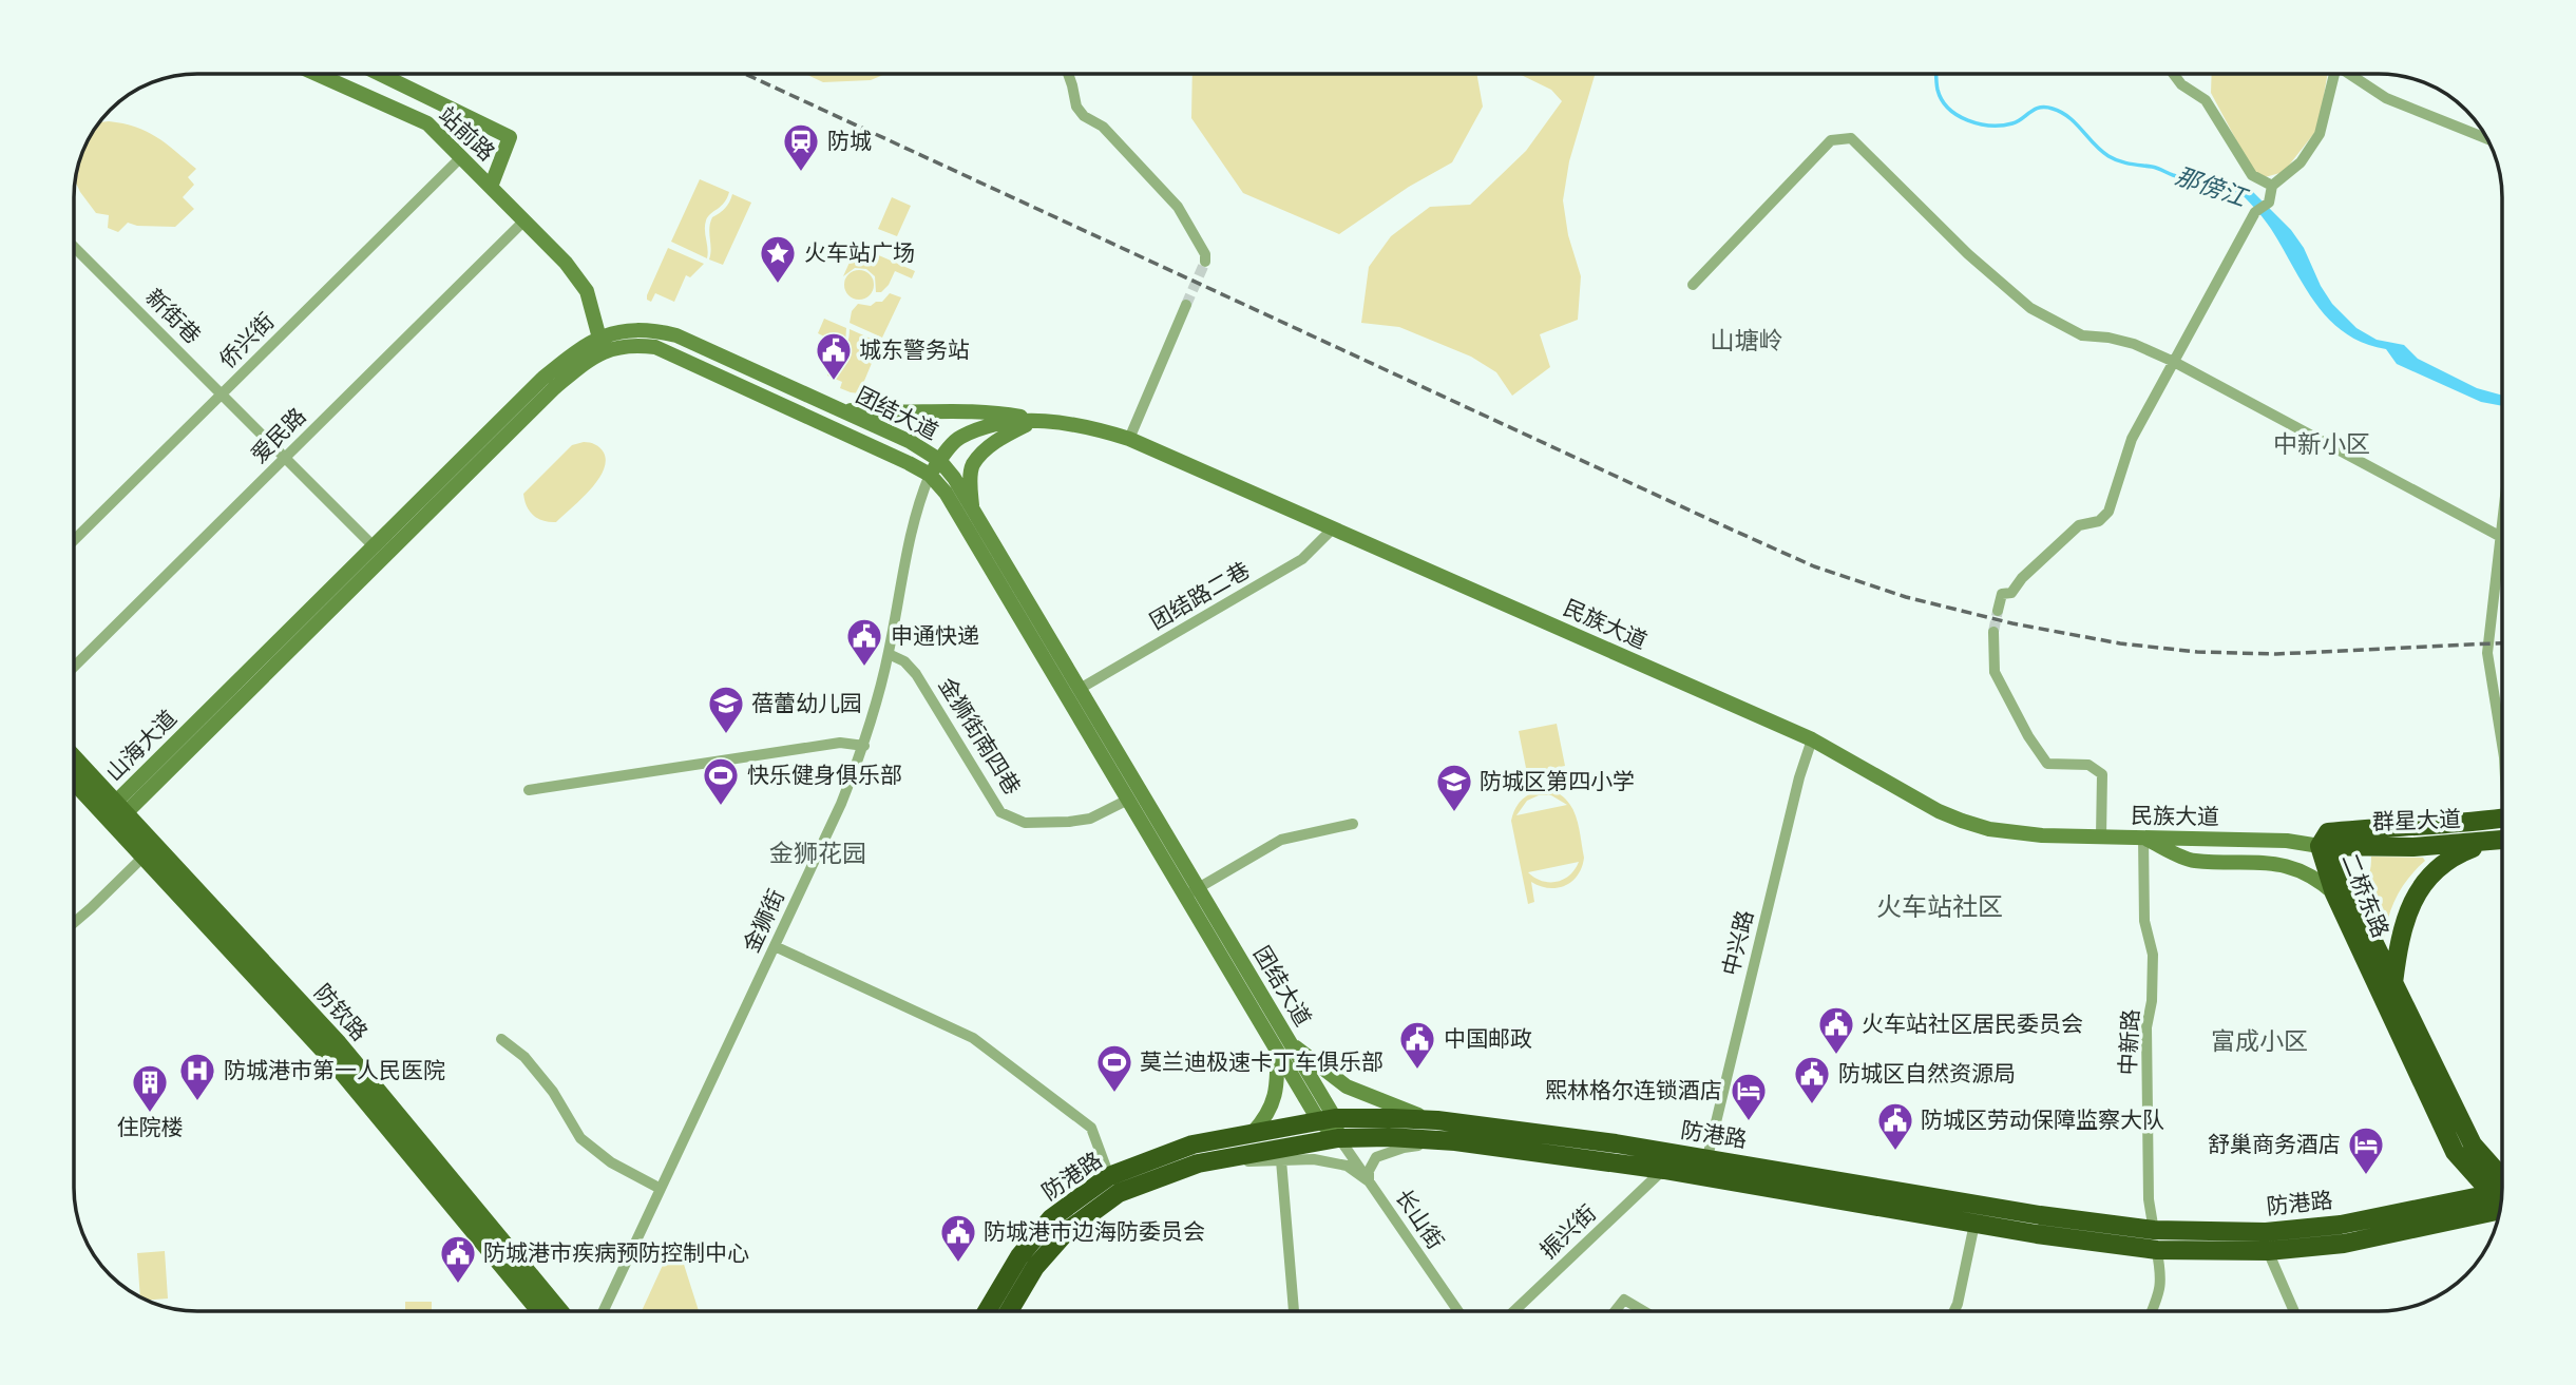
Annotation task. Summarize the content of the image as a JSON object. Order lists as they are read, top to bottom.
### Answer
{
  "streets": {
    "highway": ["群星大道", "二桥东路", "防港路"],
    "main road": [
      "站前路",
      "团结大道",
      "民族大道",
      "山海大道",
      "防钦路"
    ],
    "street": [
      "新街巷",
      "侨兴街",
      "爱民路",
      "团结路二巷",
      "金狮街南四巷",
      "金狮街",
      "中兴路",
      "中新路",
      "长山街",
      "振兴街"
    ]
  },
  "crossings": [
    ["站前路", "侨兴街"],
    ["站前路", "爱民路"],
    ["站前路", "山海大道"],
    ["新街巷", "侨兴街"],
    ["新街巷", "爱民路"],
    ["新街巷", "山海大道"],
    ["团结大道", "团结路二巷"],
    ["团结大道", "民族大道"],
    ["团结大道", "金狮街南四巷"],
    ["团结大道", "山海大道"],
    ["团结大道", "金狮街"],
    ["团结大道", "防港路"],
    ["团结大道", "长山街"],
    ["团结路二巷", "民族大道"],
    ["民族大道", "群星大道"],
    ["民族大道", "二桥东路"],
    ["民族大道", "金狮街"],
    ["民族大道", "中兴路"],
    ["民族大道", "中新路"],
    ["金狮街南四巷", "金狮街"],
    ["山海大道", "防钦路"],
    ["群星大道", "二桥东路"],
    ["二桥东路", "防港路"],
    ["中兴路", "防港路"],
    ["中新路", "防港路"],
    ["防港路", "长山街"],
    ["防港路", "振兴街"]
  ],
  "districts": [
    "山塘岭",
    "中新小区",
    "金狮花园",
    "火车站社区",
    "富成小区"
  ],
  "water": ["那傍江"],
  "places": {
    "station": ["防城"],
    "place": ["火车站广场"],
    "public building": [
      "城东警务站",
      "申通快递",
      "火车站社区居民委员会",
      "中国邮政",
      "防城区自然资源局",
      "防城区劳动保障监察大队",
      "防城港市边海防委员会",
      "防城港市疾病预防控制中心"
    ],
    "school or university": ["蓓蕾幼儿园", "防城区第四小学"],
    "sports": ["快乐健身俱乐部", "莫兰迪极速卡丁车俱乐部"],
    "hospital": ["防城港市第一人民医院"],
    "building": ["住院楼"],
    "hotel": ["熙林格尔连锁酒店", "舒巢商务酒店"]
  }
}
